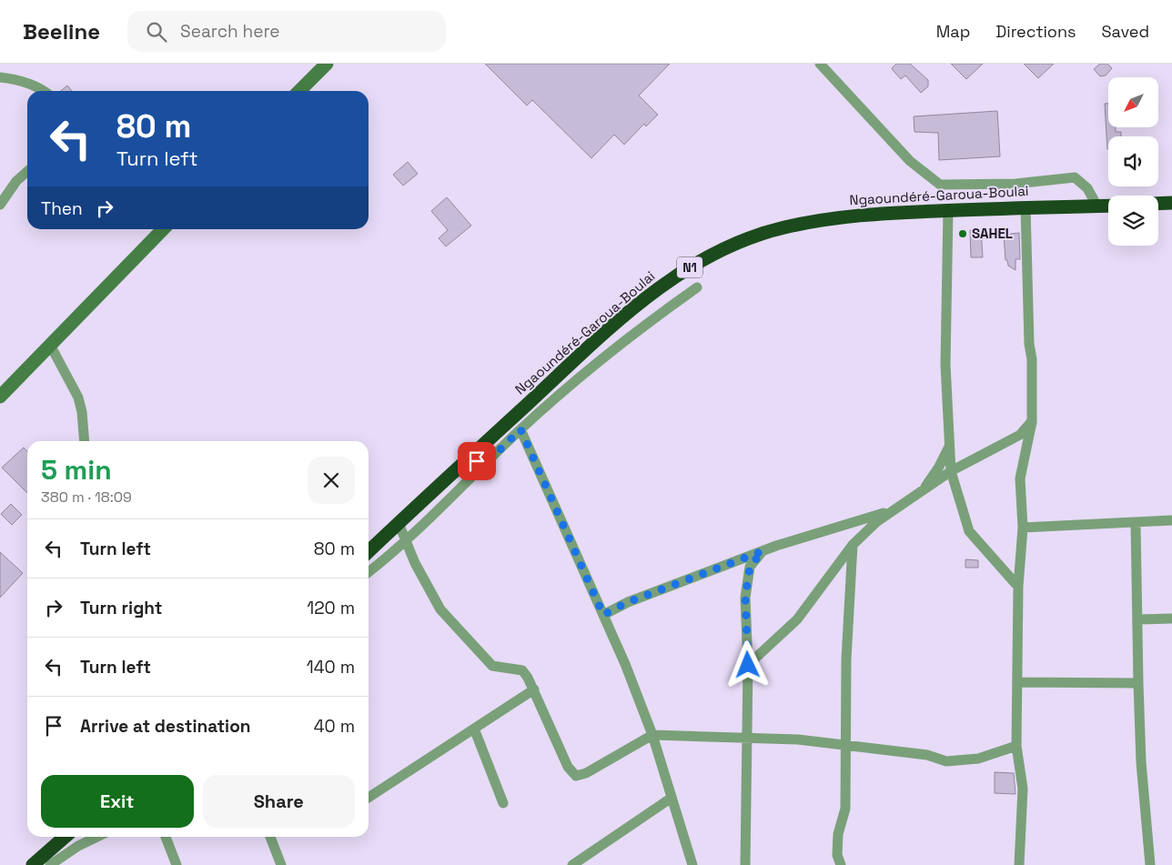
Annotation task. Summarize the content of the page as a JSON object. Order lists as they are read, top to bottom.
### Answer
{
  "streets": {
    "highway": ["Ngaoundéré-Garoua-Boulai", "N1"]
  },
  "places": ["SAHEL"],
  "north": "bottom left",
  "page": {
    "header": "Beeline",
    "search": "Search here",
    "nav": ["Map", "Directions", "Saved"],
    "turn": ["80 m", "Turn left"],
    "then": "Then",
    "heading": ["5 min", "380 m · 18:09"],
    "list": [
      {
        "name": "Turn left",
        "value": "80 m"
      },
      {
        "name": "Turn right",
        "value": "120 m"
      },
      {
        "name": "Turn left",
        "value": "140 m"
      },
      {
        "name": "Arrive at destination",
        "value": "40 m"
      }
    ],
    "buttons": ["Exit", "Share"]
  }
}
